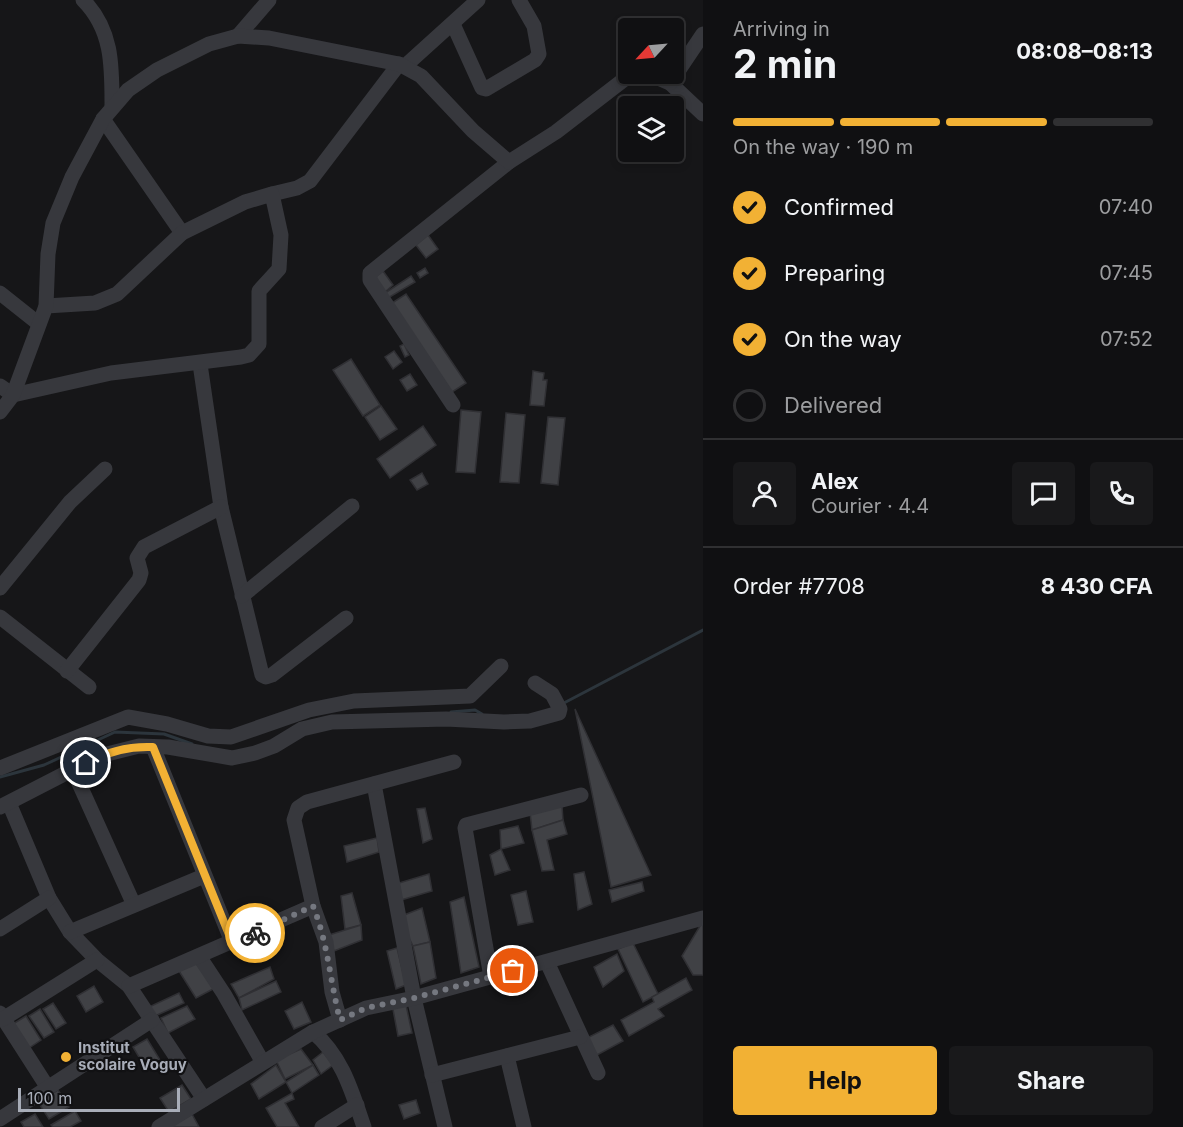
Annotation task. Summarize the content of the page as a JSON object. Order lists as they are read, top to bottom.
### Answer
{
  "places": ["Institut scolaire Voguy"],
  "scale_bar": "100 m",
  "north": "bottom left",
  "page": {
    "heading": ["2 min", "Arriving in", "08:08–08:13"],
    "panel": [
      "Alex",
      "Courier · 4.4",
      "Order #7708",
      "8 430 CFA"
    ],
    "bar": "On the way · 190 m",
    "list": [
      ["Confirmed", "07:40"],
      ["Preparing", "07:45"],
      ["On the way", "07:52"],
      "Delivered"
    ],
    "buttons": ["Help", "Share"],
    "scale": "100 m"
  }
}
